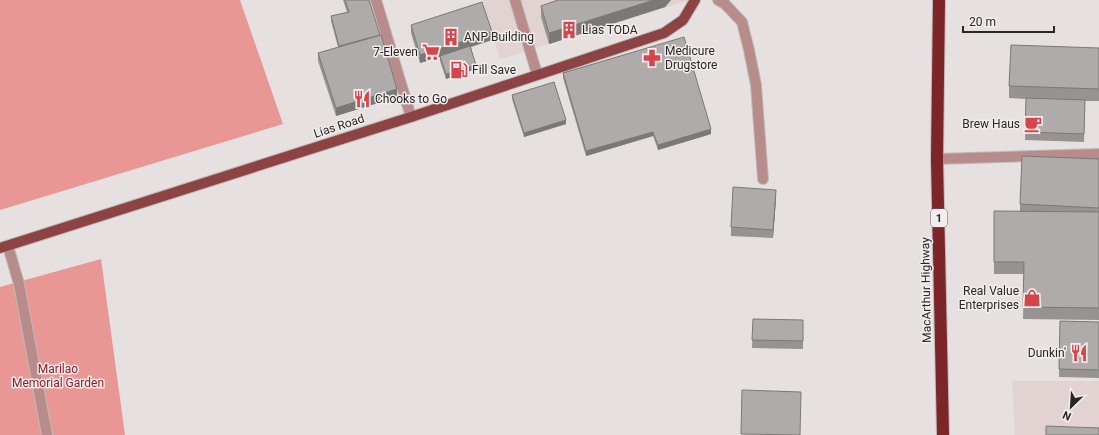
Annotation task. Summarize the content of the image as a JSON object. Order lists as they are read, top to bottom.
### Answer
{
  "streets": {
    "highway": ["1", "MacArthur Highway"],
    "main road": ["Lias Road"]
  },
  "parks": ["Marilao Memorial Garden"],
  "places": {
    "building": ["Lias TODA", "ANP Building"],
    "supermarket": ["7-Eleven"],
    "pharmacy": ["Medicure Drugstore"],
    "fuel station": ["Fill Save"],
    "restaurant": ["Chooks to Go", "Dunkin'"],
    "cafe": ["Brew Haus"],
    "shop": ["Real Value Enterprises"]
  },
  "scale_bar": "20 m",
  "north": "bottom left"
}
